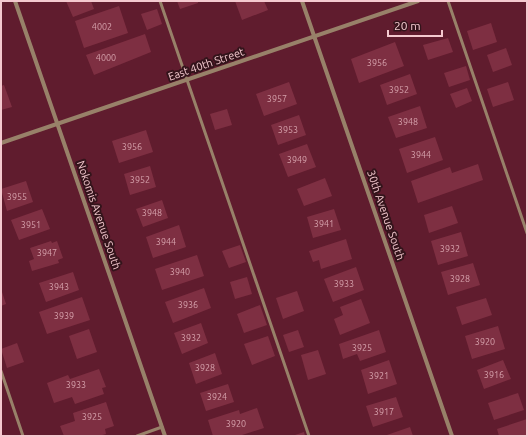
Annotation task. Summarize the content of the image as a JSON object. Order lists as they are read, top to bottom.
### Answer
{
  "streets": {
    "street": ["East 40th Street", "Nokomis Avenue South", "30th Avenue South"]
  },
  "crossings": [
    ["East 40th Street", "Nokomis Avenue South"],
    ["East 40th Street", "30th Avenue South"]
  ],
  "house_numbers": [
    "4002",
    "4000",
    "3956",
    "3952",
    "3957",
    "3948",
    "3953",
    "3956",
    "3944",
    "3949",
    "3952",
    "3955",
    "3948",
    "3941",
    "3951",
    "3944",
    "3932",
    "3947",
    "3940",
    "3928",
    "3933",
    "3943",
    "3936",
    "3939",
    "3932",
    "3920",
    "3925",
    "3928",
    "3916",
    "3921",
    "3933",
    "3924",
    "3917",
    "3925",
    "3920"
  ],
  "scale_bar": "20 m"
}
